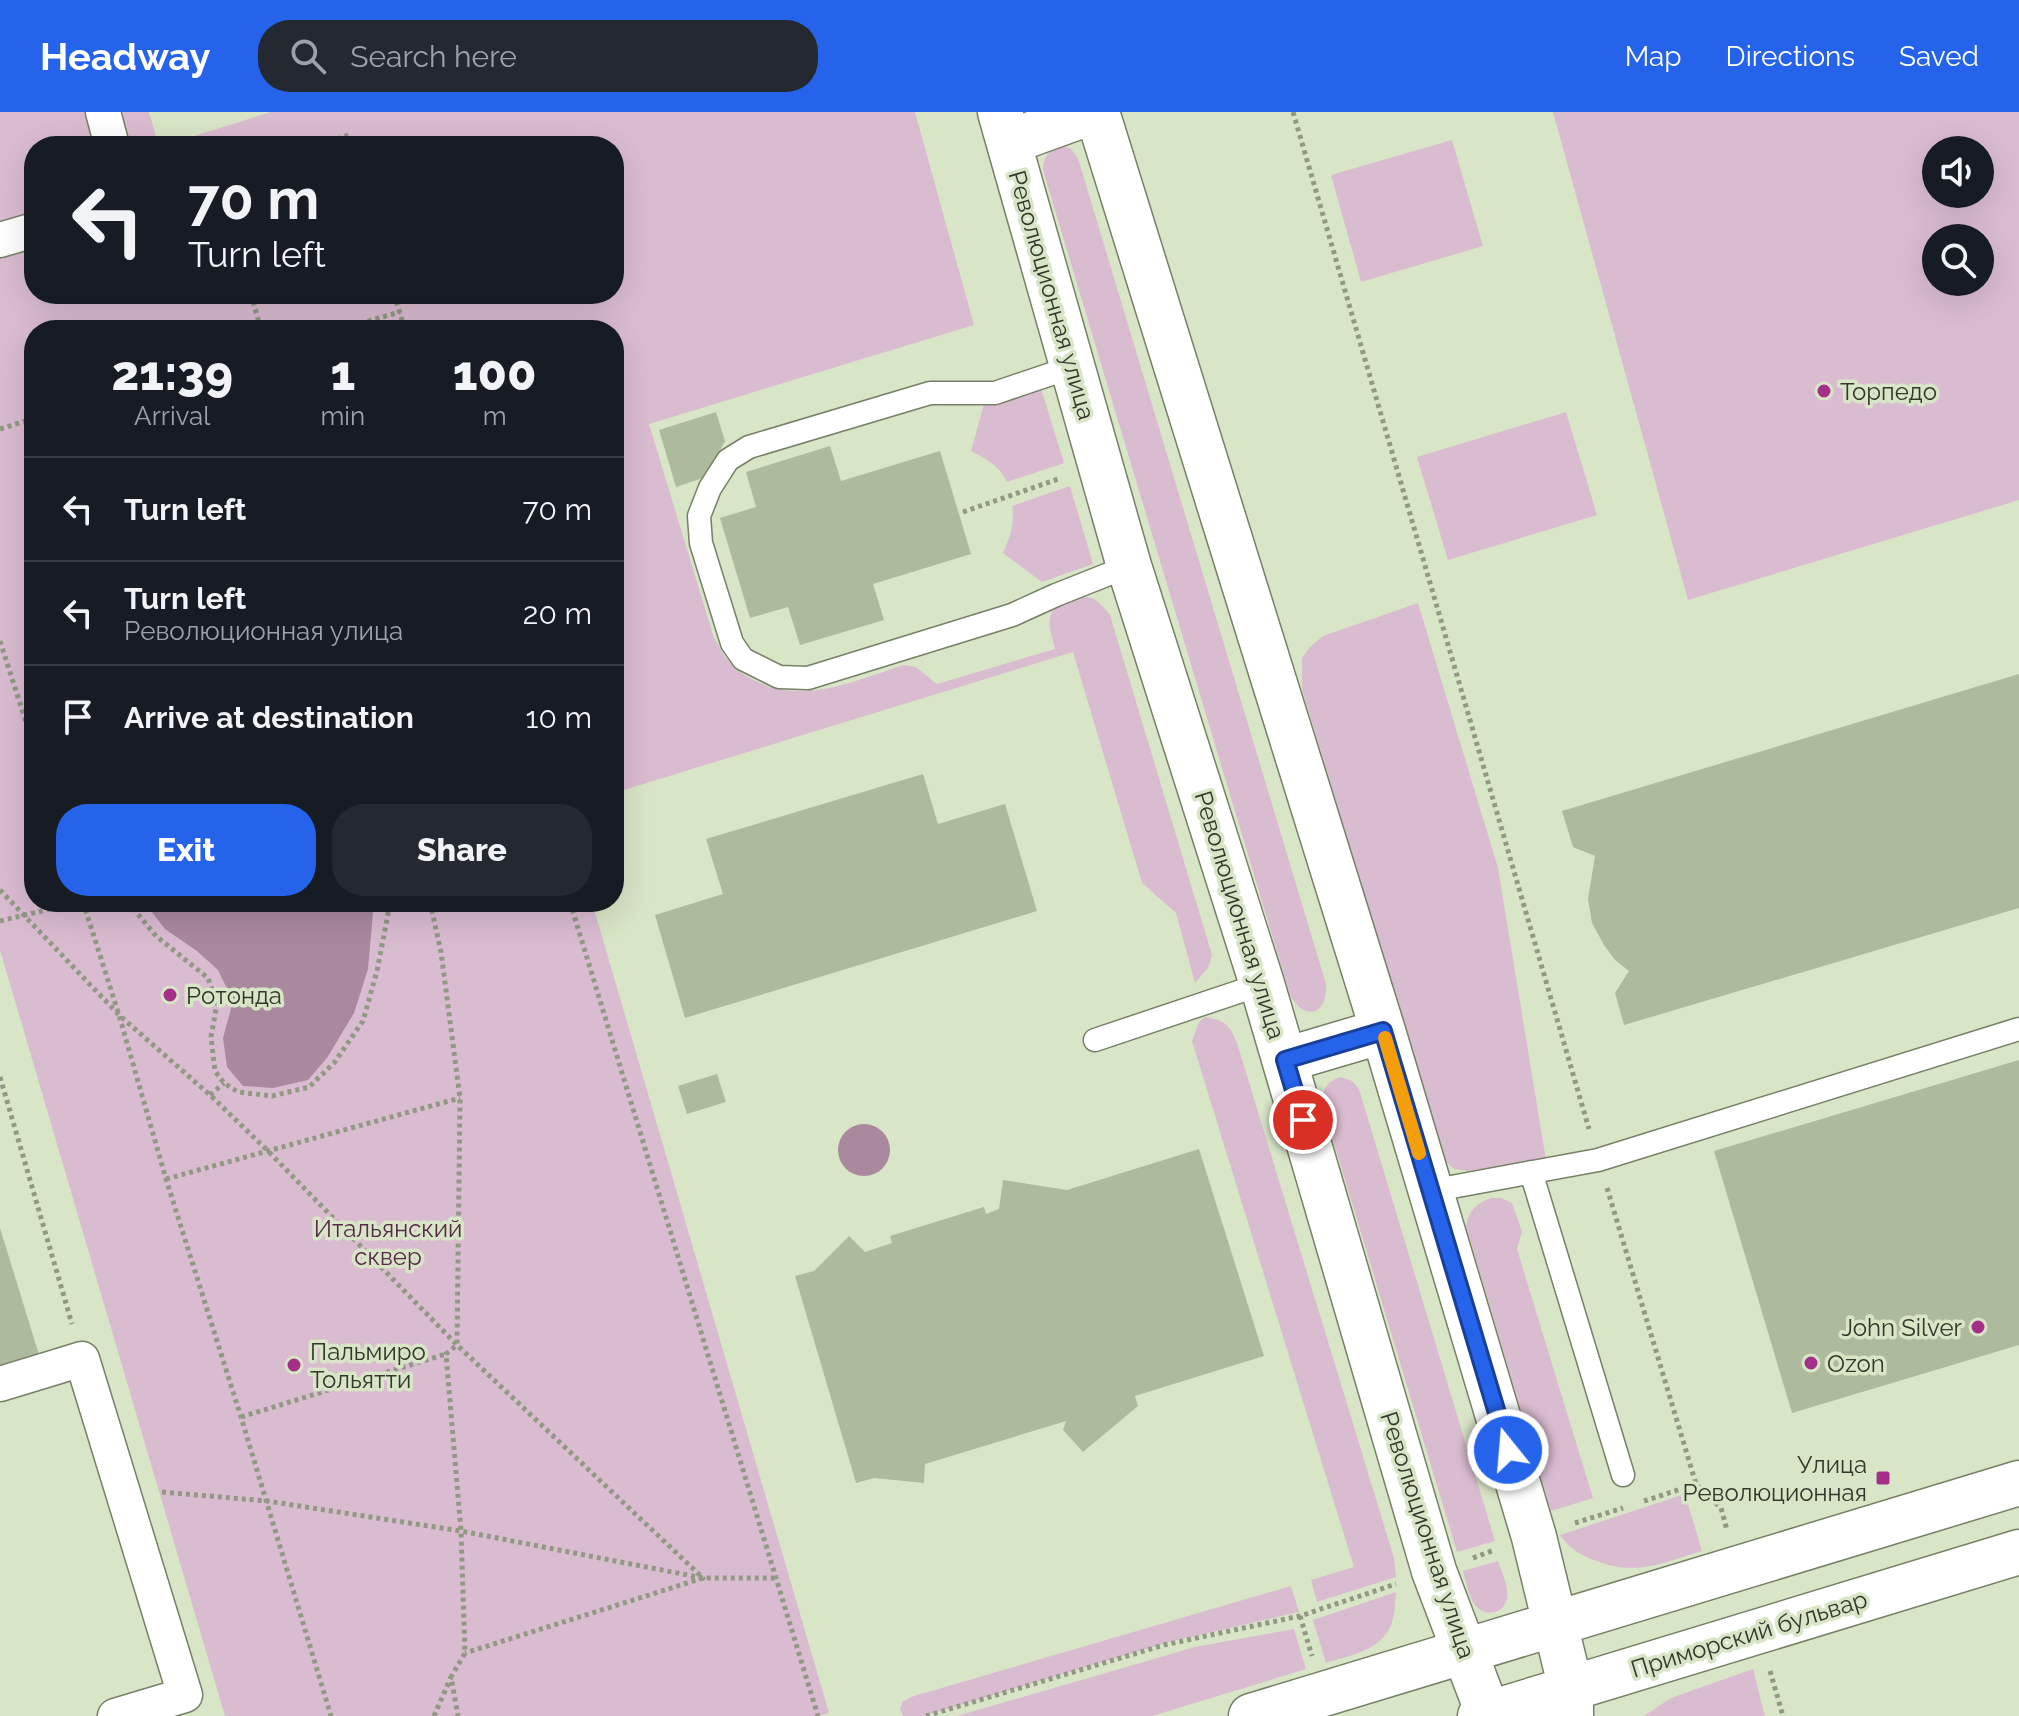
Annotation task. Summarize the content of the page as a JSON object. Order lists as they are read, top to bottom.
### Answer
{
  "streets": {
    "main road": ["Революционная улица", "Приморский бульвар"]
  },
  "crossings": [
    ["Революционная улица", "Приморский бульвар"]
  ],
  "parks": ["Итальянский сквер"],
  "places": {
    "other": [
      "Торпедо",
      "Ротонда",
      "John Silver",
      "Ozon",
      "Пальмиро Тольятти"
    ],
    "transit": ["Улица Революционная"]
  },
  "page": {
    "header": "Headway",
    "search": "Search here",
    "nav": ["Map", "Directions", "Saved"],
    "turn": ["70 m", "Turn left"],
    "eta": [
      "21:39",
      "Arrival",
      "1",
      "min",
      "100",
      "m"
    ],
    "list": [
      {
        "name": "Turn left",
        "value": "70 m"
      },
      {
        "name": "Turn left",
        "note": "Революционная улица",
        "value": "20 m"
      },
      {
        "name": "Arrive at destination",
        "value": "10 m"
      }
    ],
    "buttons": ["Exit", "Share"]
  }
}
